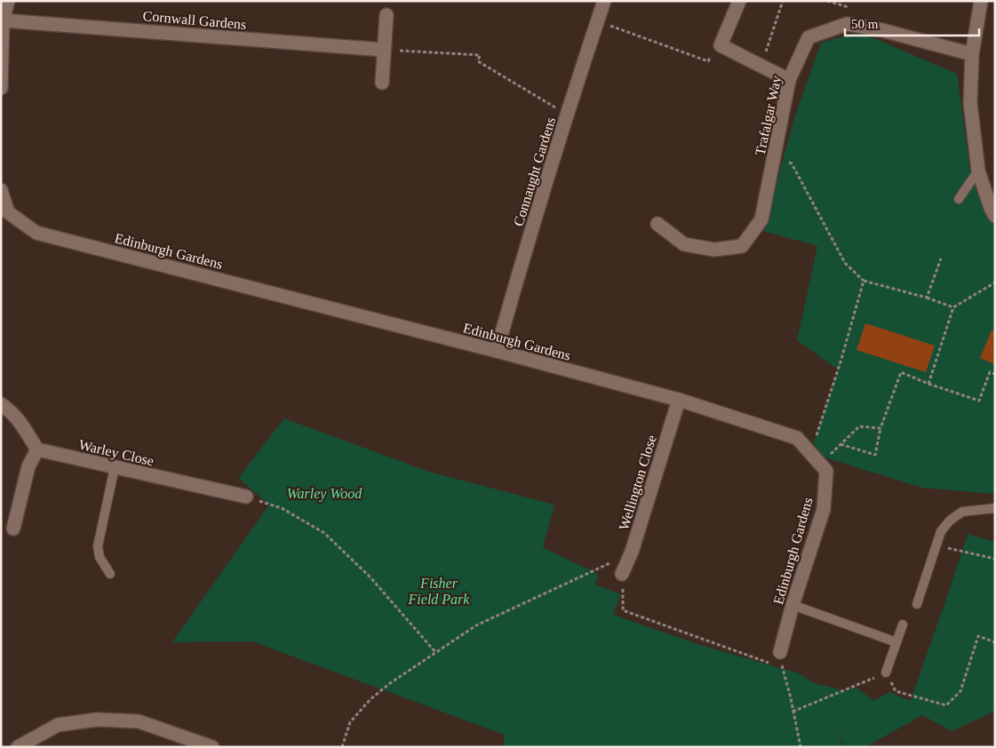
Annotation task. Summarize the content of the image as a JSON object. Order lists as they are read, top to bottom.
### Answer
{
  "streets": {
    "street": [
      "Cornwall Gardens",
      "Trafalgar Way",
      "Connaught Gardens",
      "Edinburgh Gardens",
      "Warley Close",
      "Wellington Close"
    ]
  },
  "crossings": [
    ["Connaught Gardens", "Edinburgh Gardens"],
    ["Edinburgh Gardens", "Wellington Close"]
  ],
  "parks": ["Warley Wood", "Fisher Field Park"],
  "scale_bar": "50 m"
}
